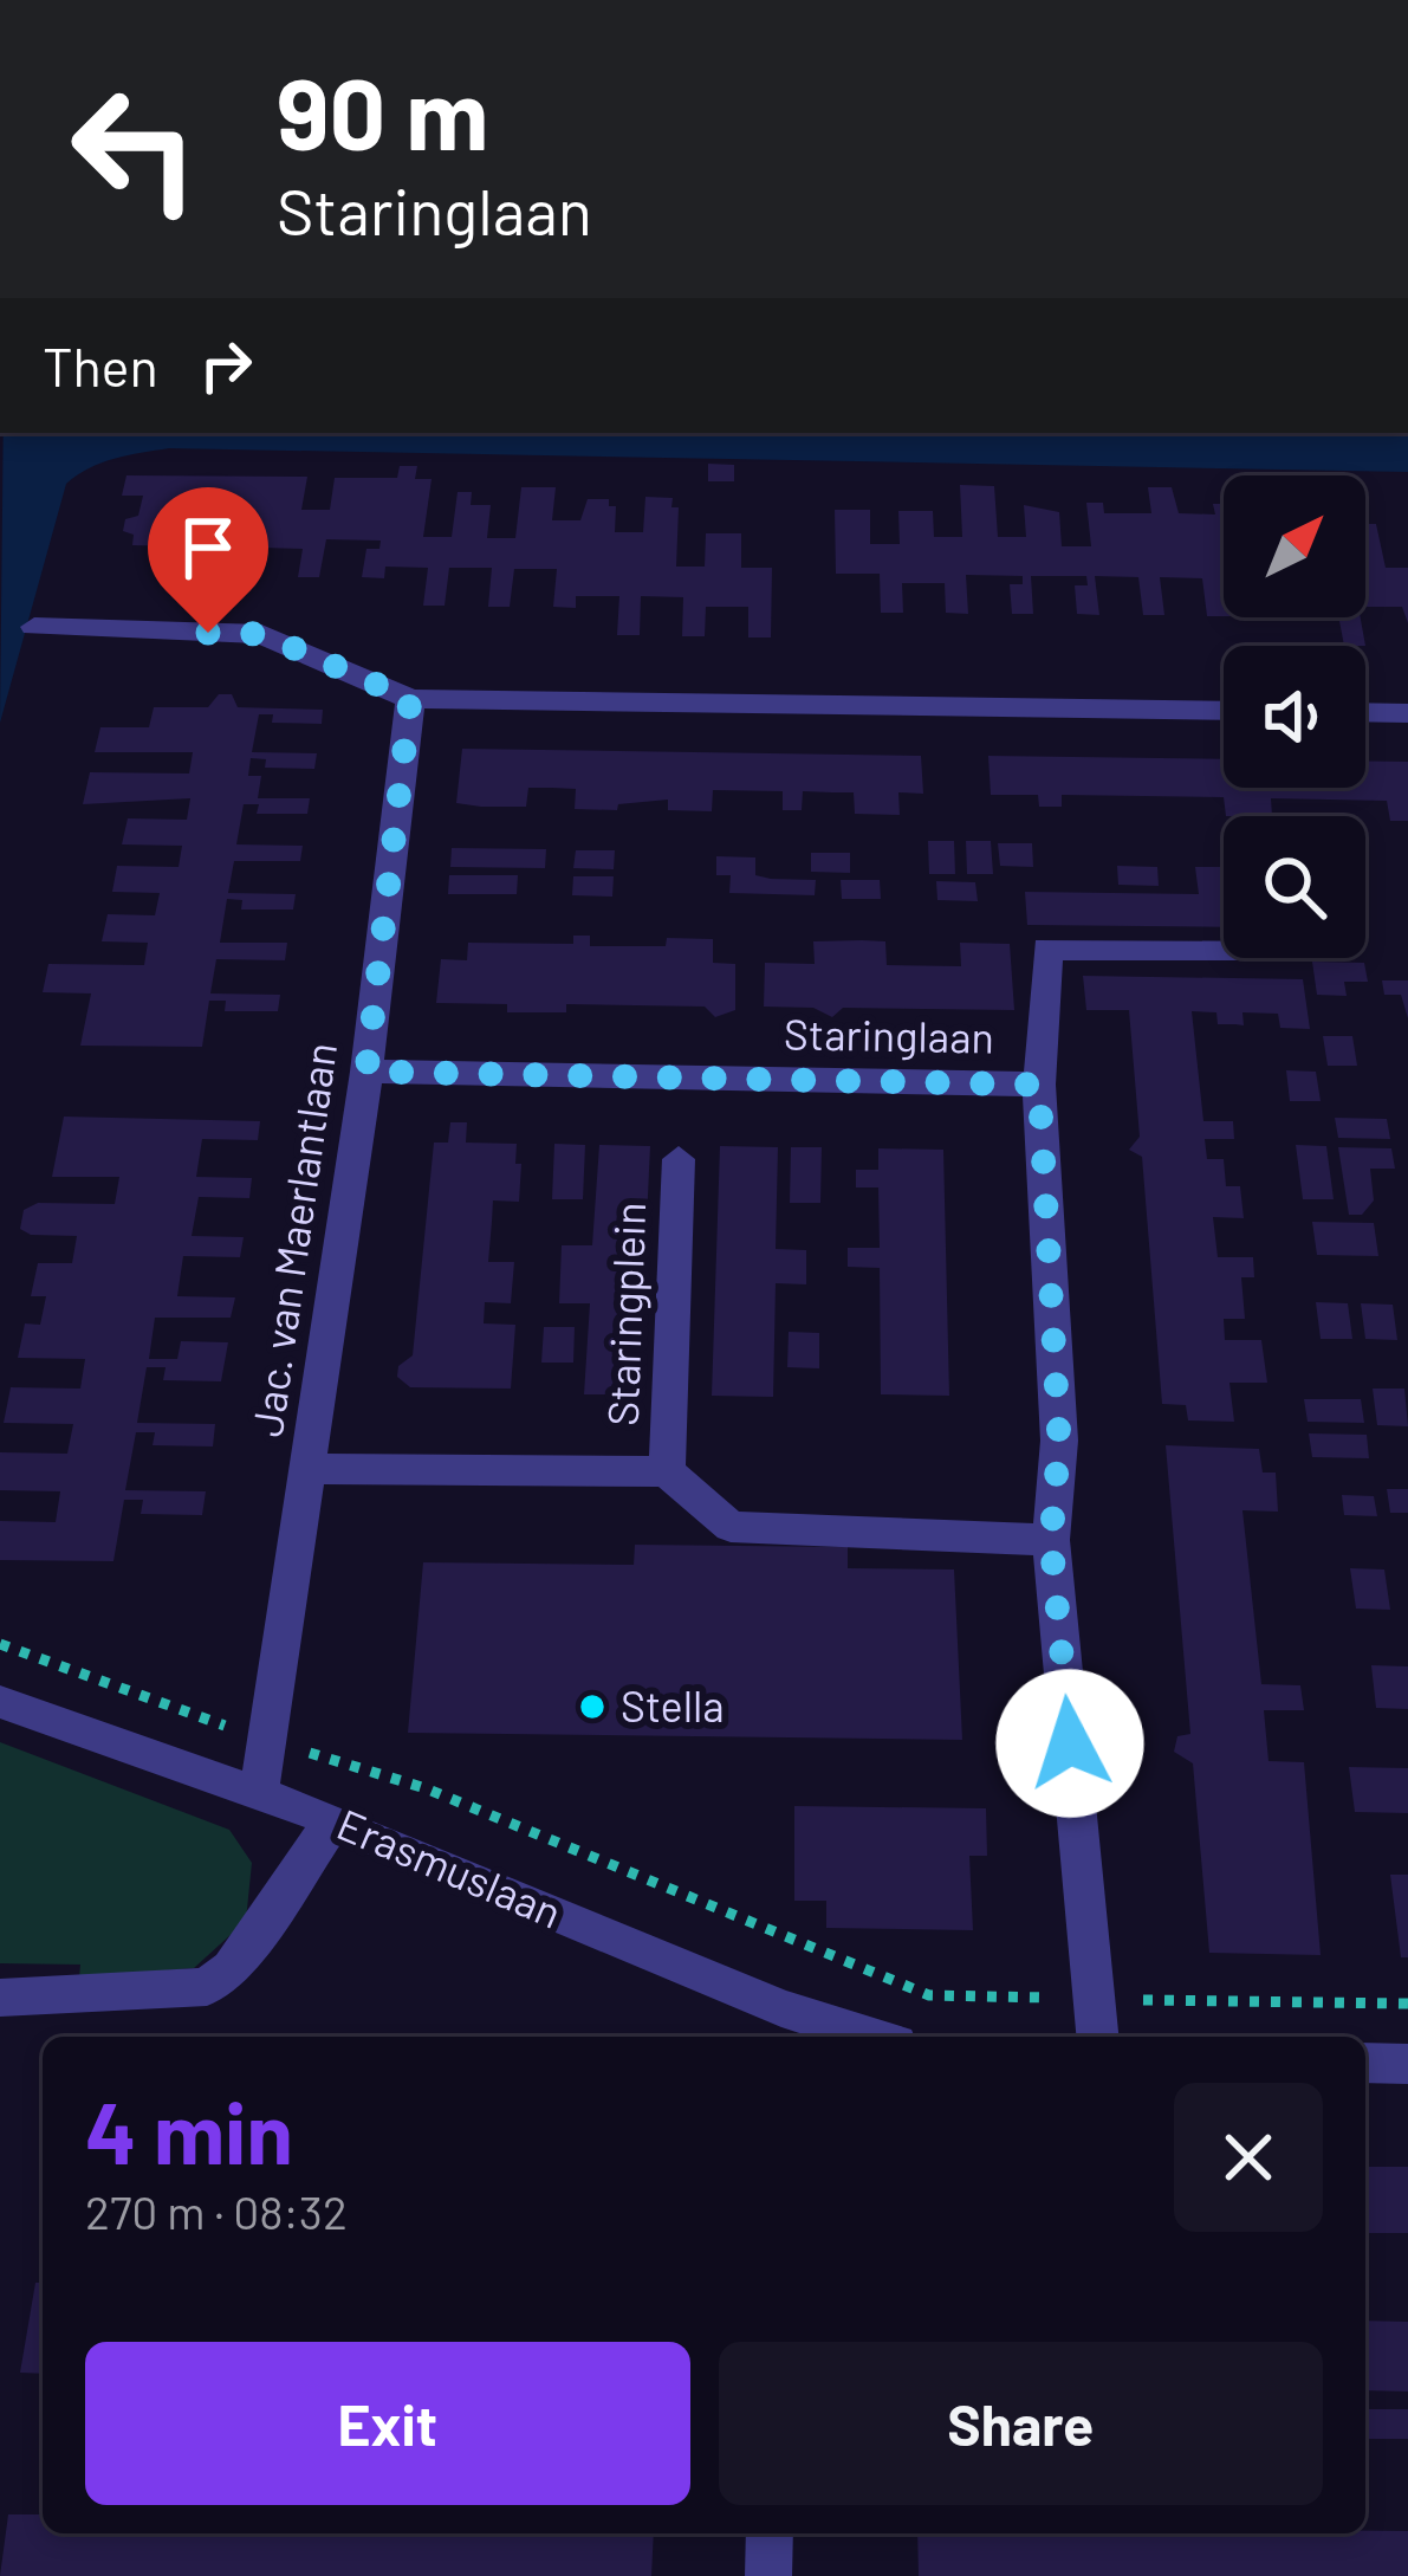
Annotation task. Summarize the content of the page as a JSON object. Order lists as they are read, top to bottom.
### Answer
{
  "streets": {
    "street": [
      "Staringlaan",
      "Jac. van Maerlantlaan",
      "Staringplein",
      "Erasmuslaan"
    ]
  },
  "crossings": [
    ["Staringlaan", "Jac. van Maerlantlaan"],
    ["Jac. van Maerlantlaan", "Erasmuslaan"]
  ],
  "places": ["Stella"],
  "north": "top right",
  "page": {
    "turn": ["90 m", "Staringlaan"],
    "then": "Then",
    "heading": ["4 min", "270 m · 08:32"],
    "buttons": ["Exit", "Share"]
  }
}
